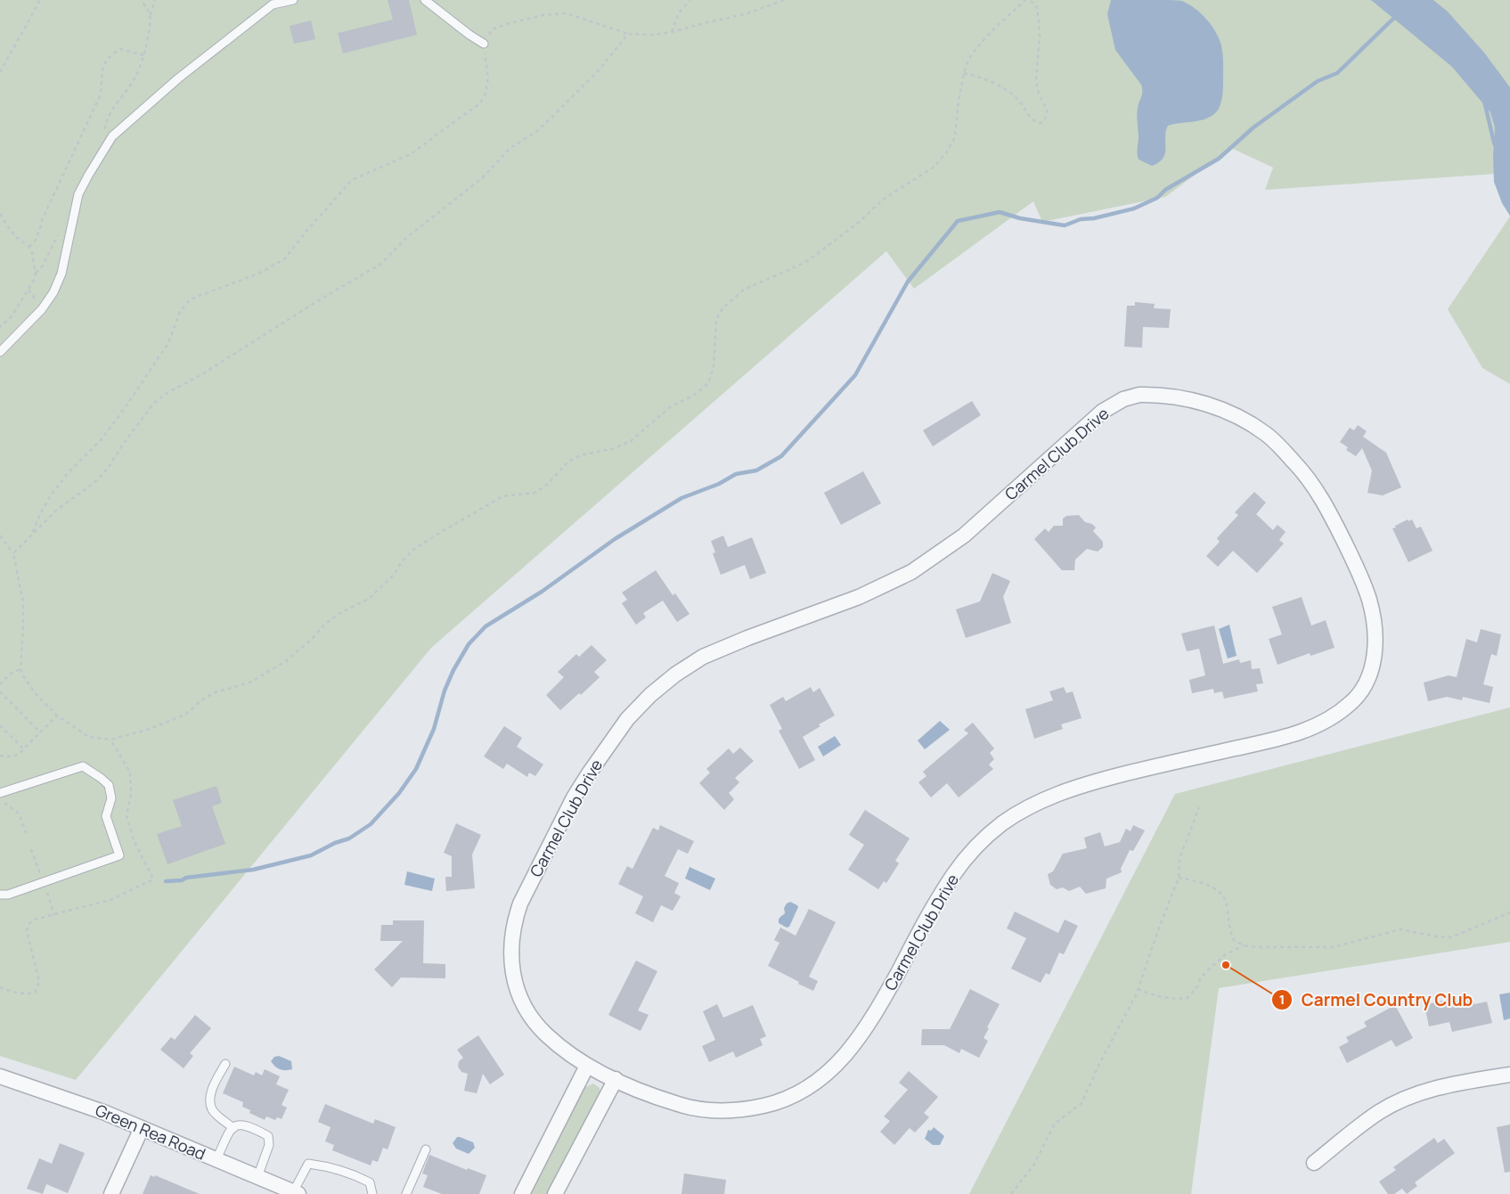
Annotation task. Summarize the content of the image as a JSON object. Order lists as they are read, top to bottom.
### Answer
{
  "streets": {
    "street": ["Carmel Club Drive", "Green Rea Road"]
  },
  "places": ["Carmel Country Club"]
}
